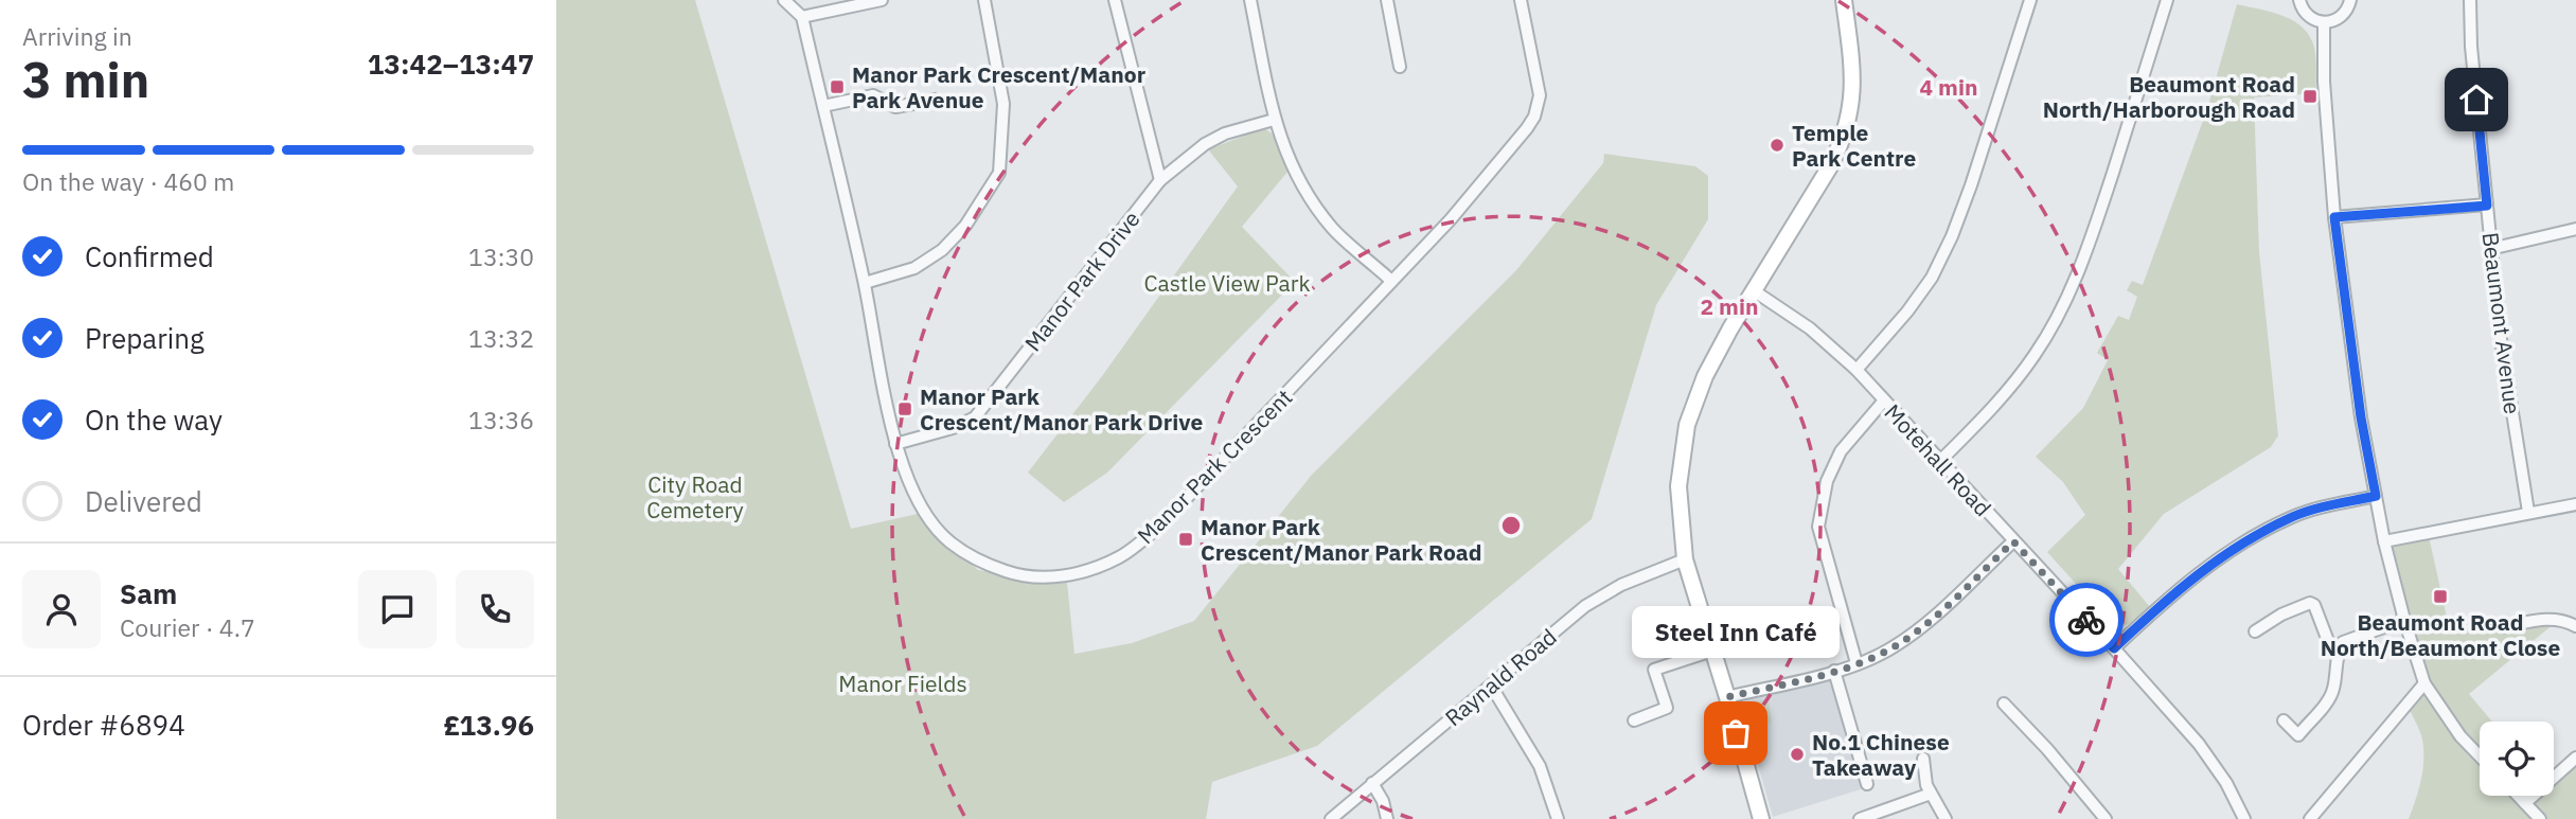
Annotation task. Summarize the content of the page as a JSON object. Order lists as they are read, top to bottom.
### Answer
{
  "streets": {
    "street": [
      "Manor Park Drive",
      "Beaumont Avenue",
      "Motehall Road",
      "Manor Park Crescent",
      "Raynald Road"
    ]
  },
  "crossings": [
    ["Manor Park Drive", "Manor Park Crescent"]
  ],
  "parks": ["Castle View Park", "City Road Cemetery", "Manor Fields"],
  "places": {
    "transit": [
      "Manor Park Crescent/Manor Park Avenue",
      "Beaumont Road North/Harborough Road",
      "Manor Park Crescent/Manor Park Drive",
      "Manor Park Crescent/Manor Park Road",
      "Beaumont Road North/Beaumont Close"
    ],
    "other": ["Temple Park Centre", "Steel Inn Café", "No.1 Chinese Takeaway"]
  },
  "page": {
    "heading": ["3 min", "Arriving in", "13:42–13:47"],
    "panel": [
      "Sam",
      "Courier · 4.7",
      "Order #6894",
      "£13.96"
    ],
    "bar": "On the way · 460 m",
    "list": [
      ["Confirmed", "13:30"],
      ["Preparing", "13:32"],
      ["On the way", "13:36"],
      "Delivered"
    ],
    "bubble": "Steel Inn Café"
  },
  "rings": ["4 min", "2 min"]
}
